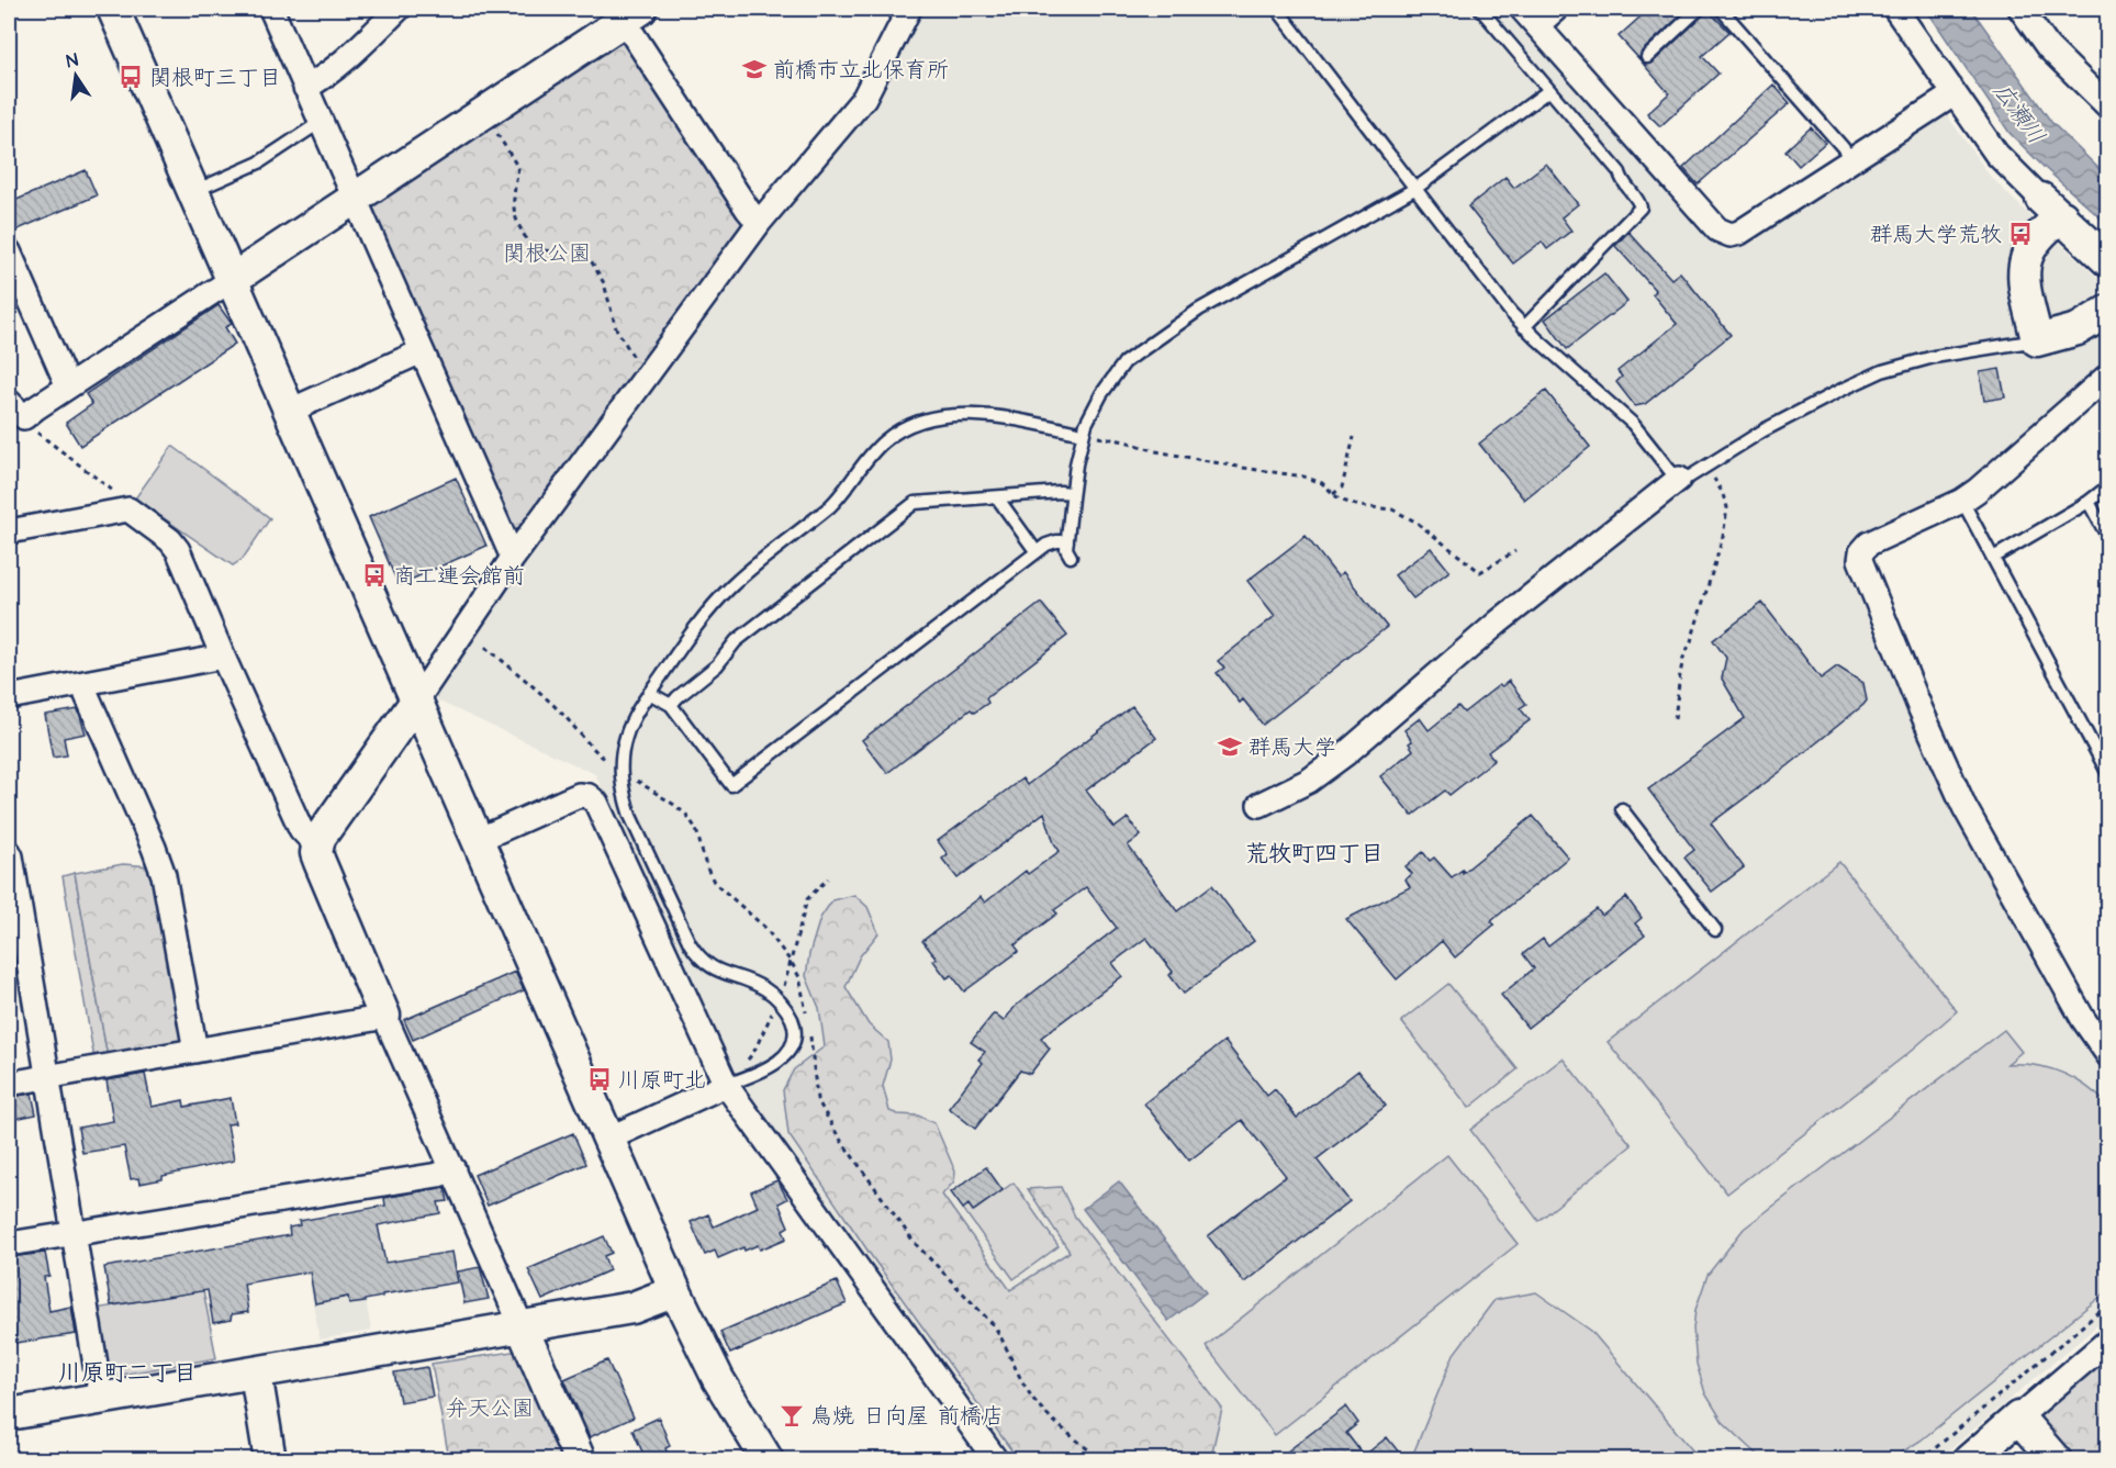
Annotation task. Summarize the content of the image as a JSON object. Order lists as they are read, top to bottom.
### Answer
{
  "districts": ["荒牧町四丁目", "川原町二丁目"],
  "water": ["広瀬川"],
  "parks": ["関根公園", "弁天公園"],
  "places": {
    "school or university": ["前橋市立北保育所", "群馬大学"],
    "bus stop": [
      "関根町三丁目",
      "群馬大学荒牧",
      "商工連会館前",
      "川原町北"
    ],
    "bar": ["鳥焼 日向屋 前橋店"]
  },
  "north": "top"
}
